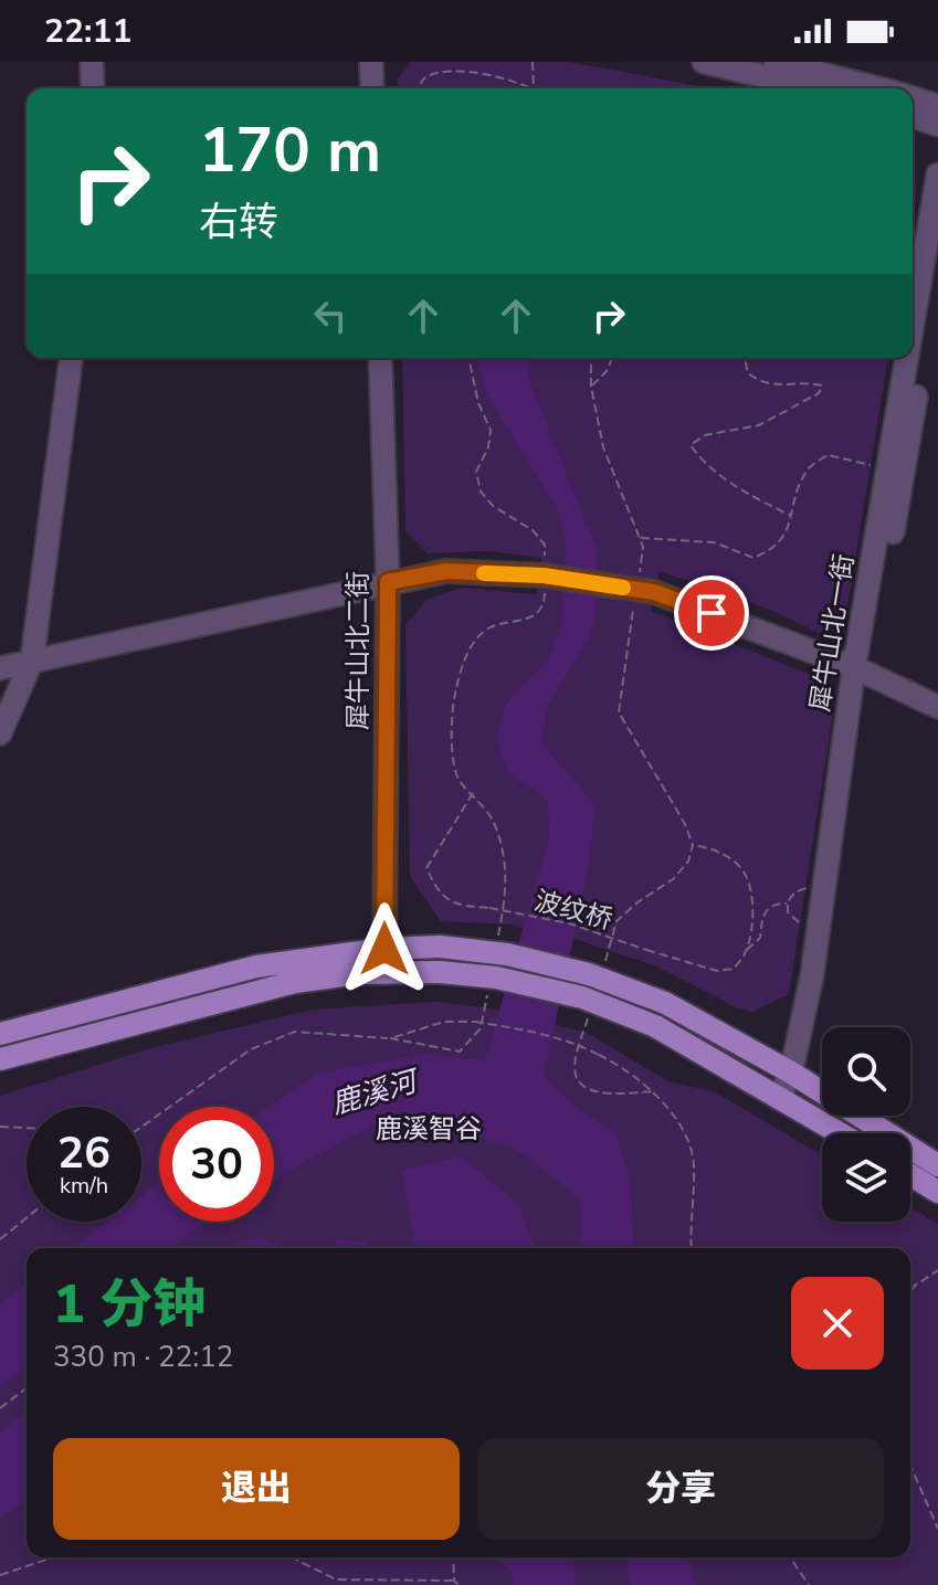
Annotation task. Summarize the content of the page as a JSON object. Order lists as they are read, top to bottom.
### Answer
{
  "streets": {
    "street": ["犀牛山北一街", "犀牛山北二街"],
    "path": ["波纹桥"]
  },
  "water": ["鹿溪河"],
  "parks": ["鹿溪智谷"],
  "page": {
    "status": "22:11",
    "turn": ["170 m", "右转"],
    "speed": "26 km/h",
    "limit": "30",
    "heading": ["1 分钟", "330 m · 22:12"],
    "buttons": ["退出", "分享"]
  }
}
